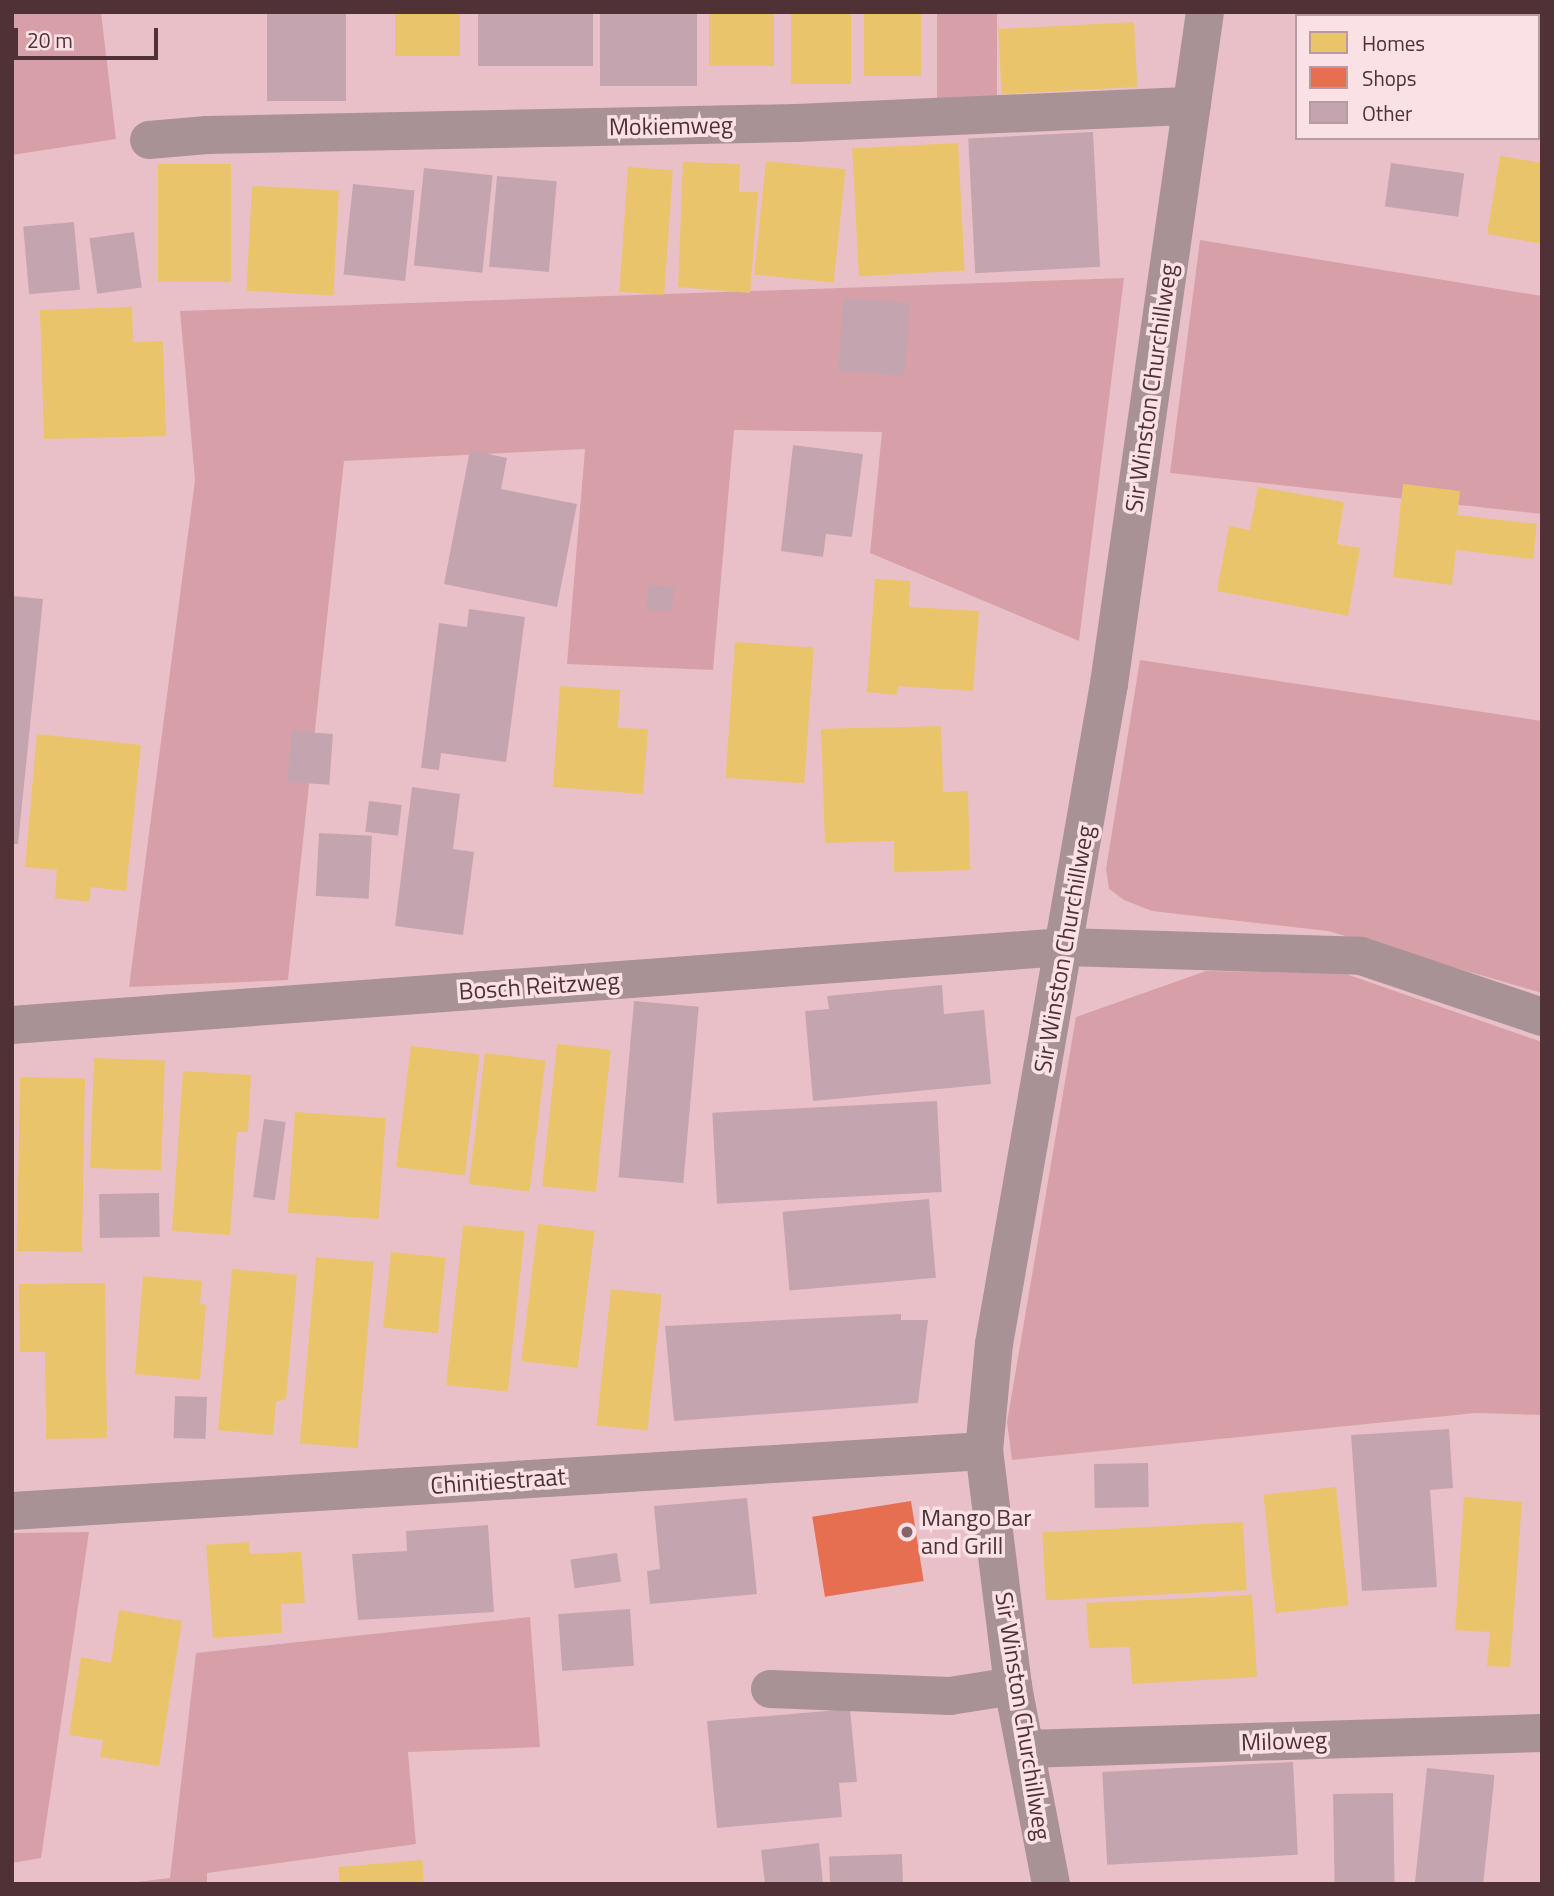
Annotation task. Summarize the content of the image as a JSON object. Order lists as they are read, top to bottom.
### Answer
{
  "streets": {
    "street": [
      "Mokiemweg",
      "Sir Winston Churchillweg",
      "Bosch Reitzweg",
      "Chinitiestraat",
      "Miloweg"
    ]
  },
  "crossings": [
    ["Mokiemweg", "Sir Winston Churchillweg"],
    ["Sir Winston Churchillweg", "Bosch Reitzweg"],
    ["Sir Winston Churchillweg", "Chinitiestraat"],
    ["Sir Winston Churchillweg", "Miloweg"]
  ],
  "places": ["Mango Bar and Grill"],
  "legend": ["Homes", "Shops", "Other"],
  "scale_bar": "20 m"
}
